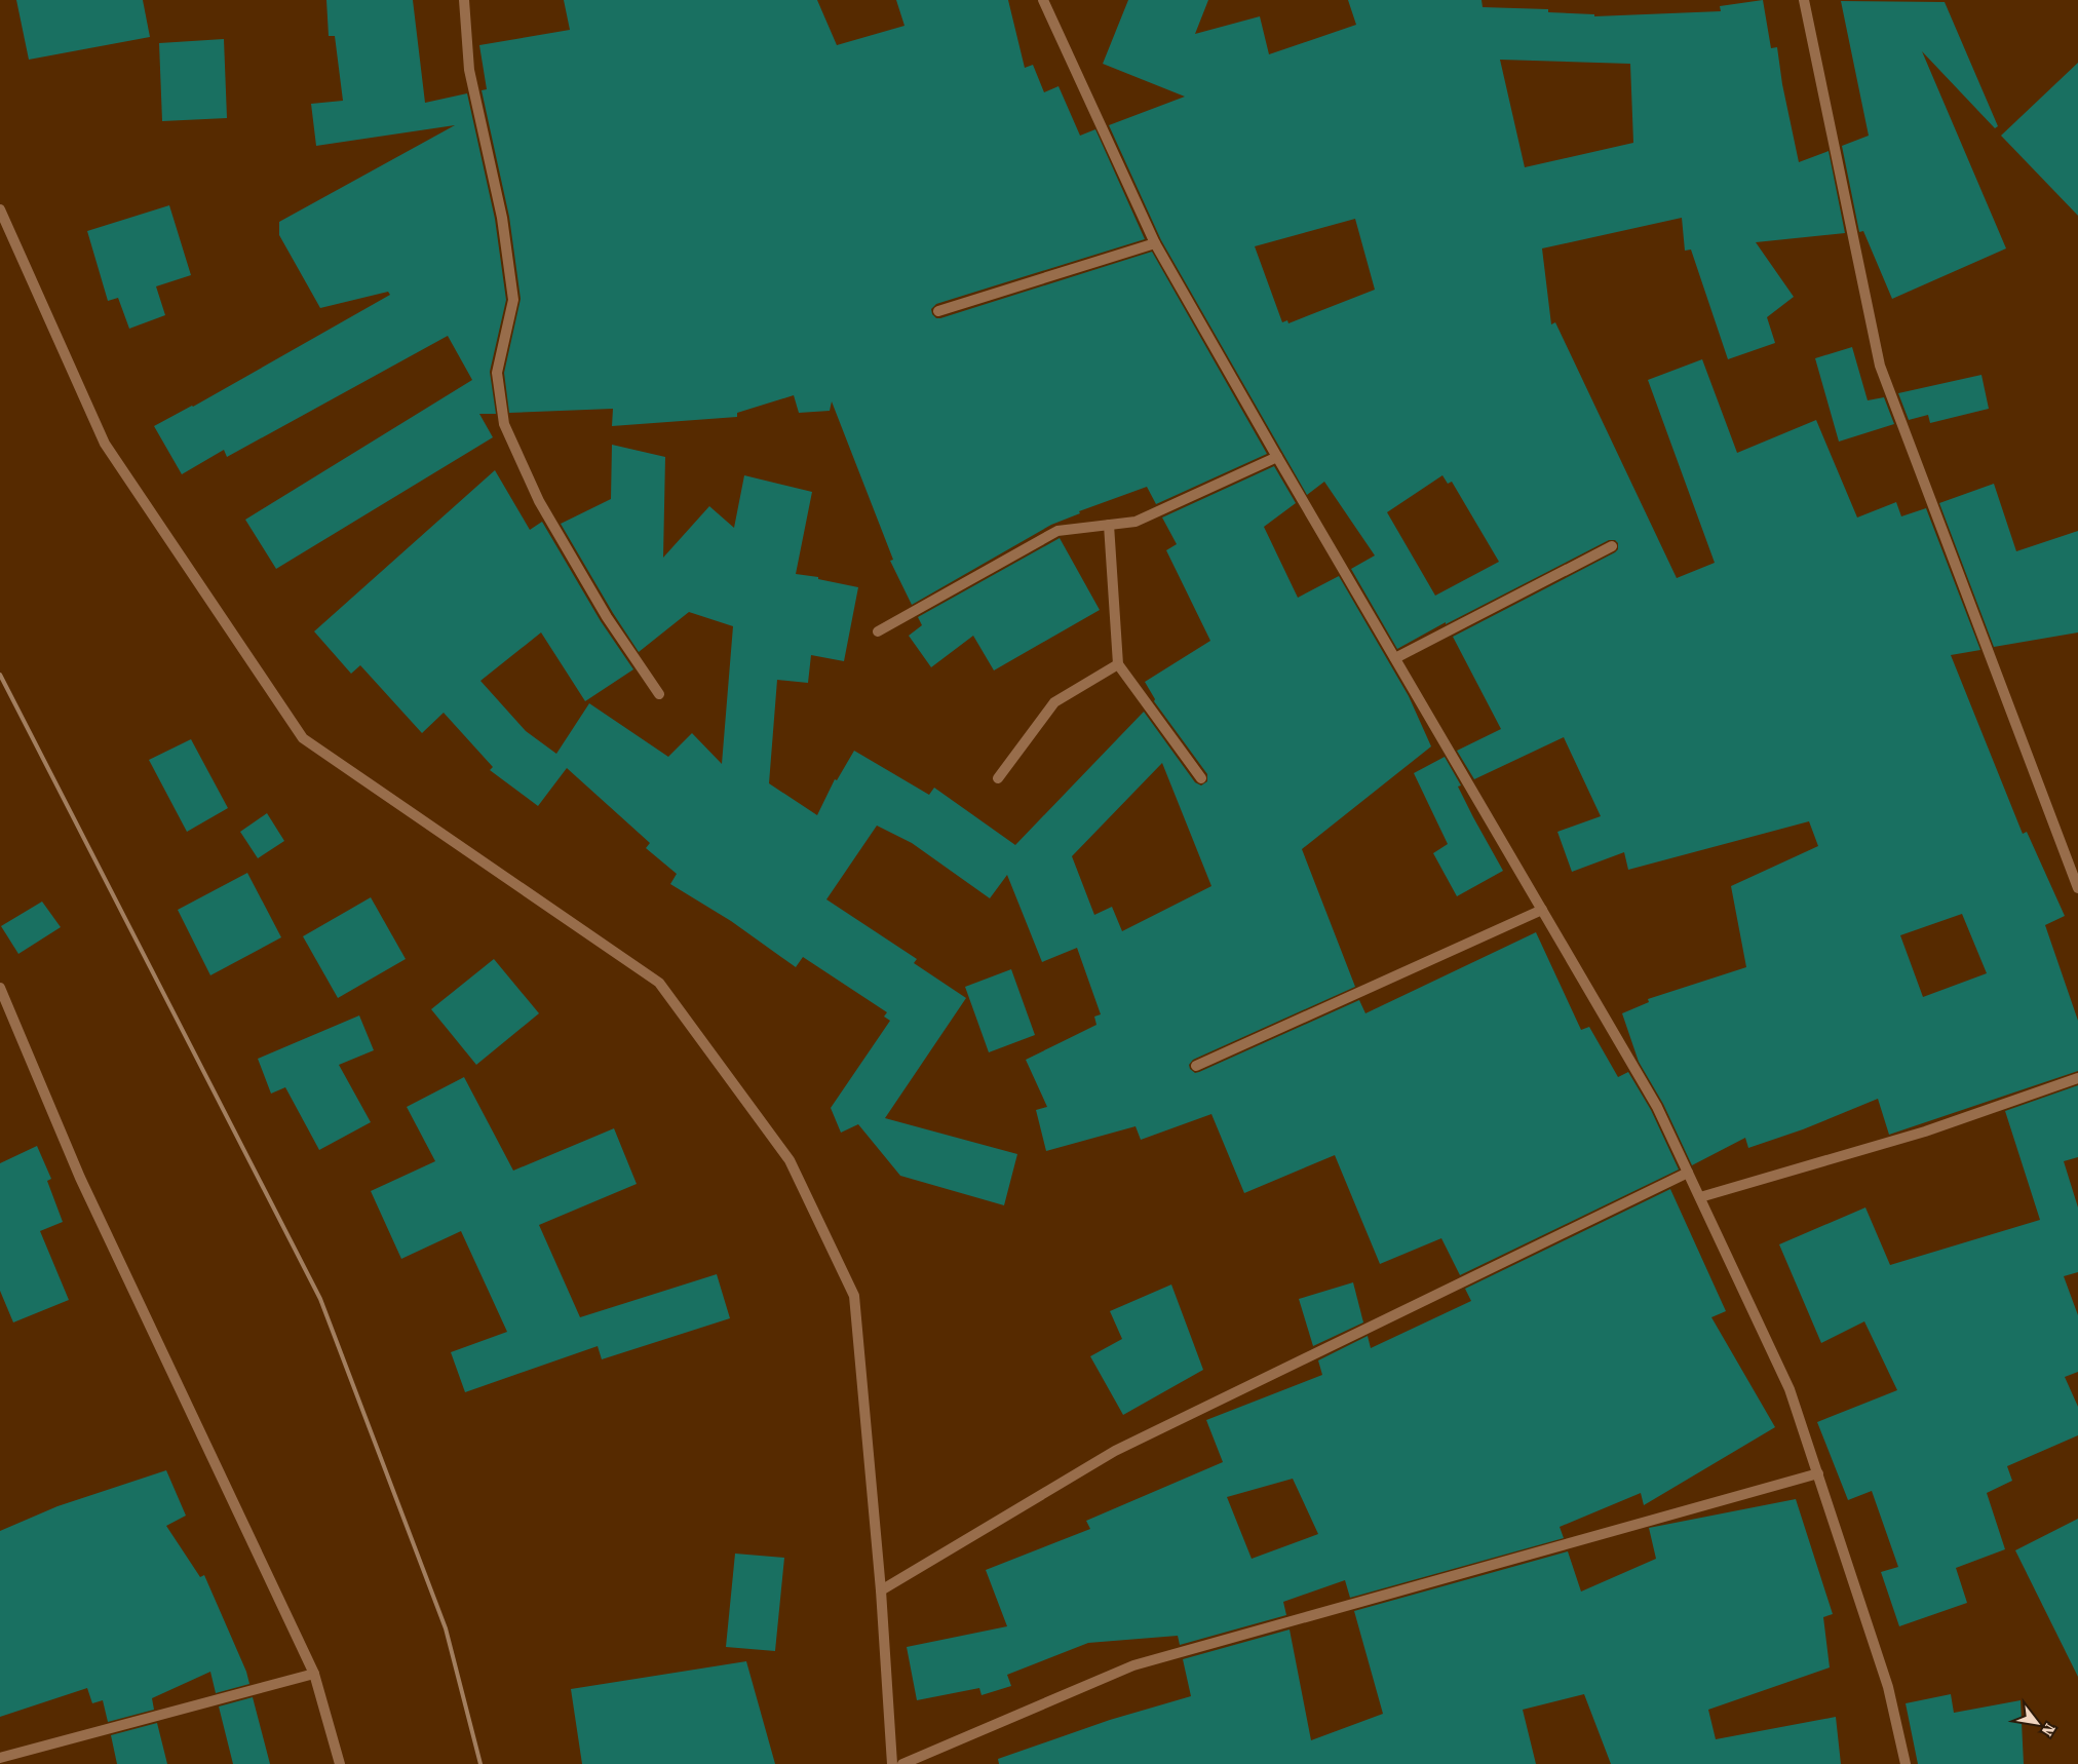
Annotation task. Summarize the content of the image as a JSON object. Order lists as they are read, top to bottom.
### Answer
{
  "north": "bottom right"
}
